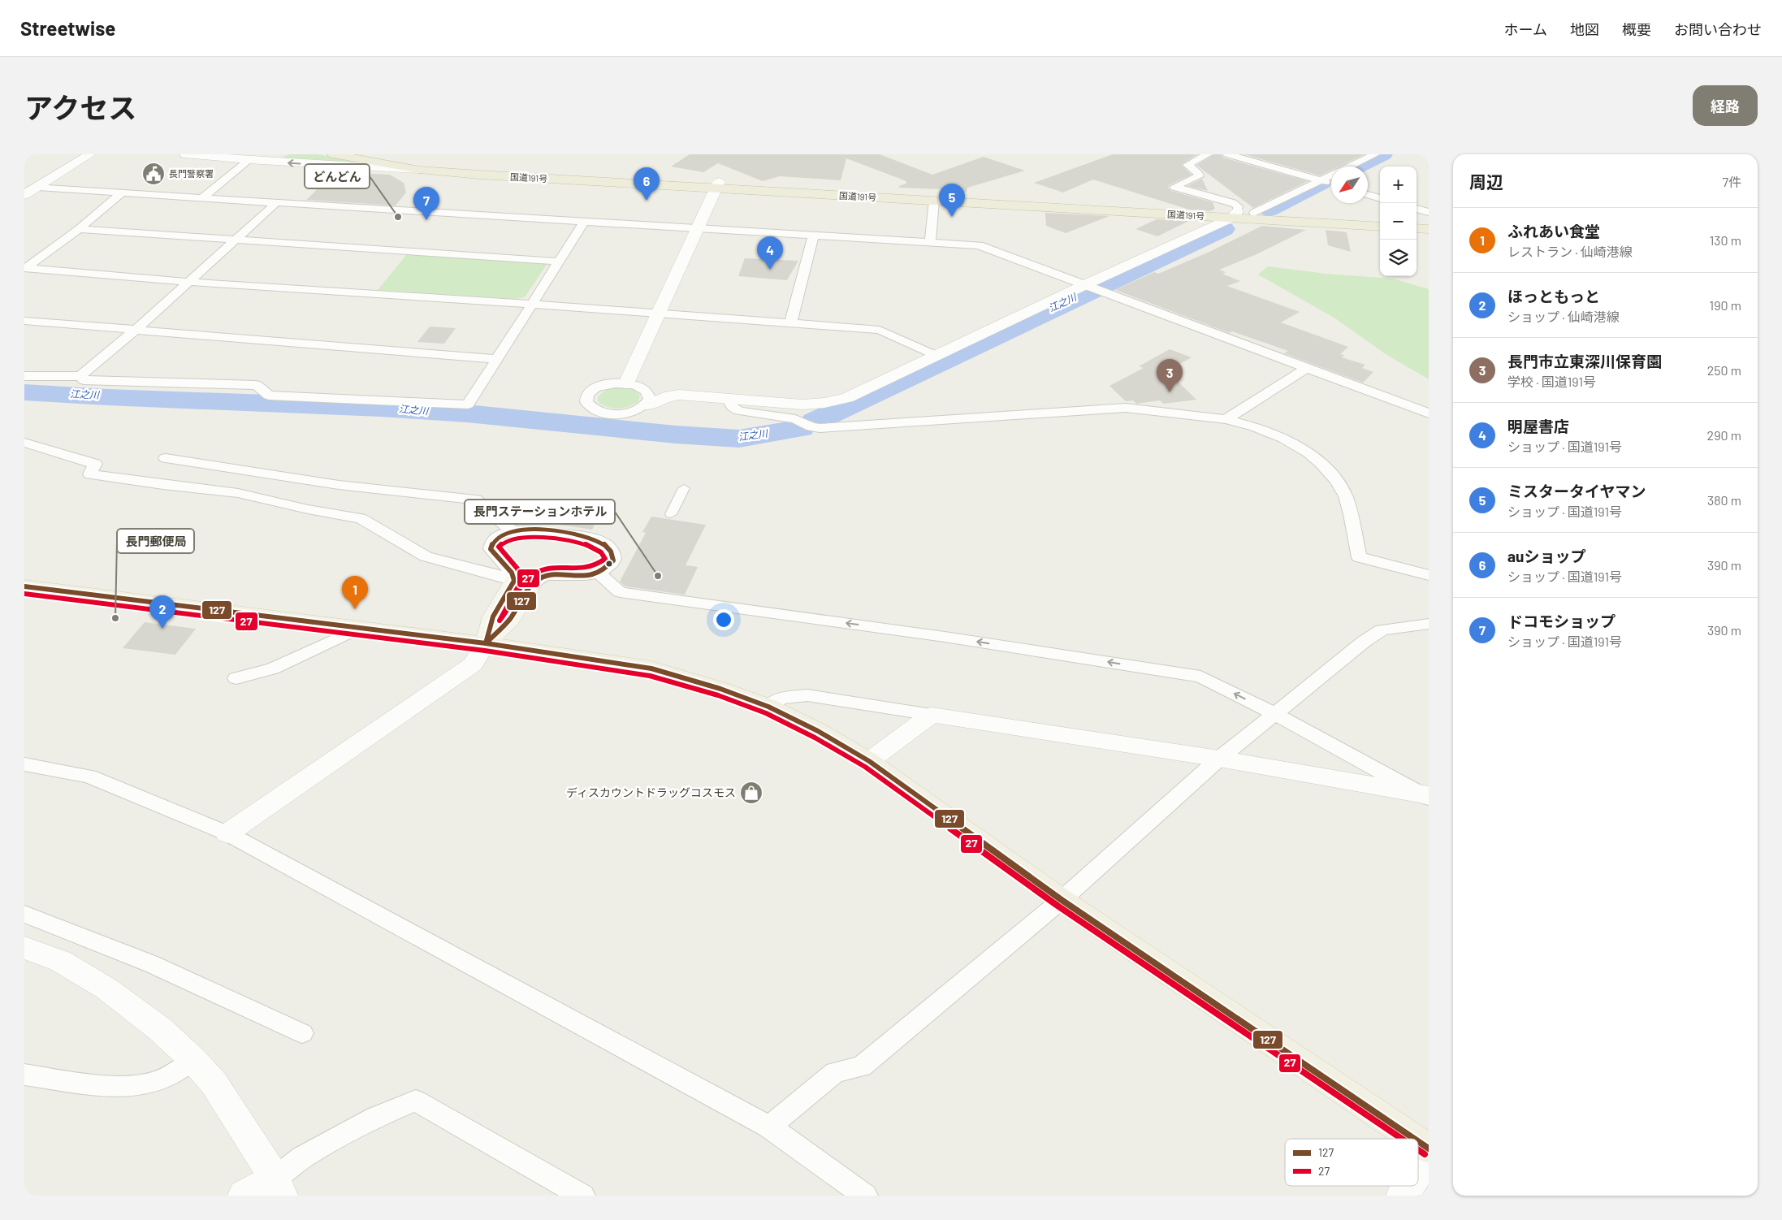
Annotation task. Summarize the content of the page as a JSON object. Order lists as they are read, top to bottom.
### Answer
{
  "streets": {
    "highway": ["国道191号"]
  },
  "water": ["江之川"],
  "places": {
    "public building": ["長門警察署"],
    "other": ["どんどん", "長門ステーションホテル", "長門郵便局"],
    "shop": ["ディスカウントドラッグコスモス"]
  },
  "lines": ["transit line 127", "transit line 27"],
  "legend": ["127", "27"],
  "north": "bottom left",
  "page": {
    "header": "Streetwise",
    "nav": [
      "ホーム",
      "地図",
      "概要",
      "お問い合わせ"
    ],
    "title": "アクセス",
    "buttons": "経路",
    "heading": ["周辺", "7件"],
    "map_buttons": ["+", "−"],
    "pins": [
      "6",
      "5",
      "7",
      "4",
      "3",
      "1",
      "2"
    ],
    "list": [
      {
        "mark": "1",
        "name": "ふれあい食堂",
        "note": "レストラン · 仙崎港線",
        "value": "130 m"
      },
      {
        "mark": "2",
        "name": "ほっともっと",
        "note": "ショップ · 仙崎港線",
        "value": "190 m"
      },
      {
        "mark": "3",
        "name": "長門市立東深川保育園",
        "note": "学校 · 国道191号",
        "value": "250 m"
      },
      {
        "mark": "4",
        "name": "明屋書店",
        "note": "ショップ · 国道191号",
        "value": "290 m"
      },
      {
        "mark": "5",
        "name": "ミスタータイヤマン",
        "note": "ショップ · 国道191号",
        "value": "380 m"
      },
      {
        "mark": "6",
        "name": "auショップ",
        "note": "ショップ · 国道191号",
        "value": "390 m"
      },
      {
        "mark": "7",
        "name": "ドコモショップ",
        "note": "ショップ · 国道191号",
        "value": "390 m"
      }
    ]
  }
}
